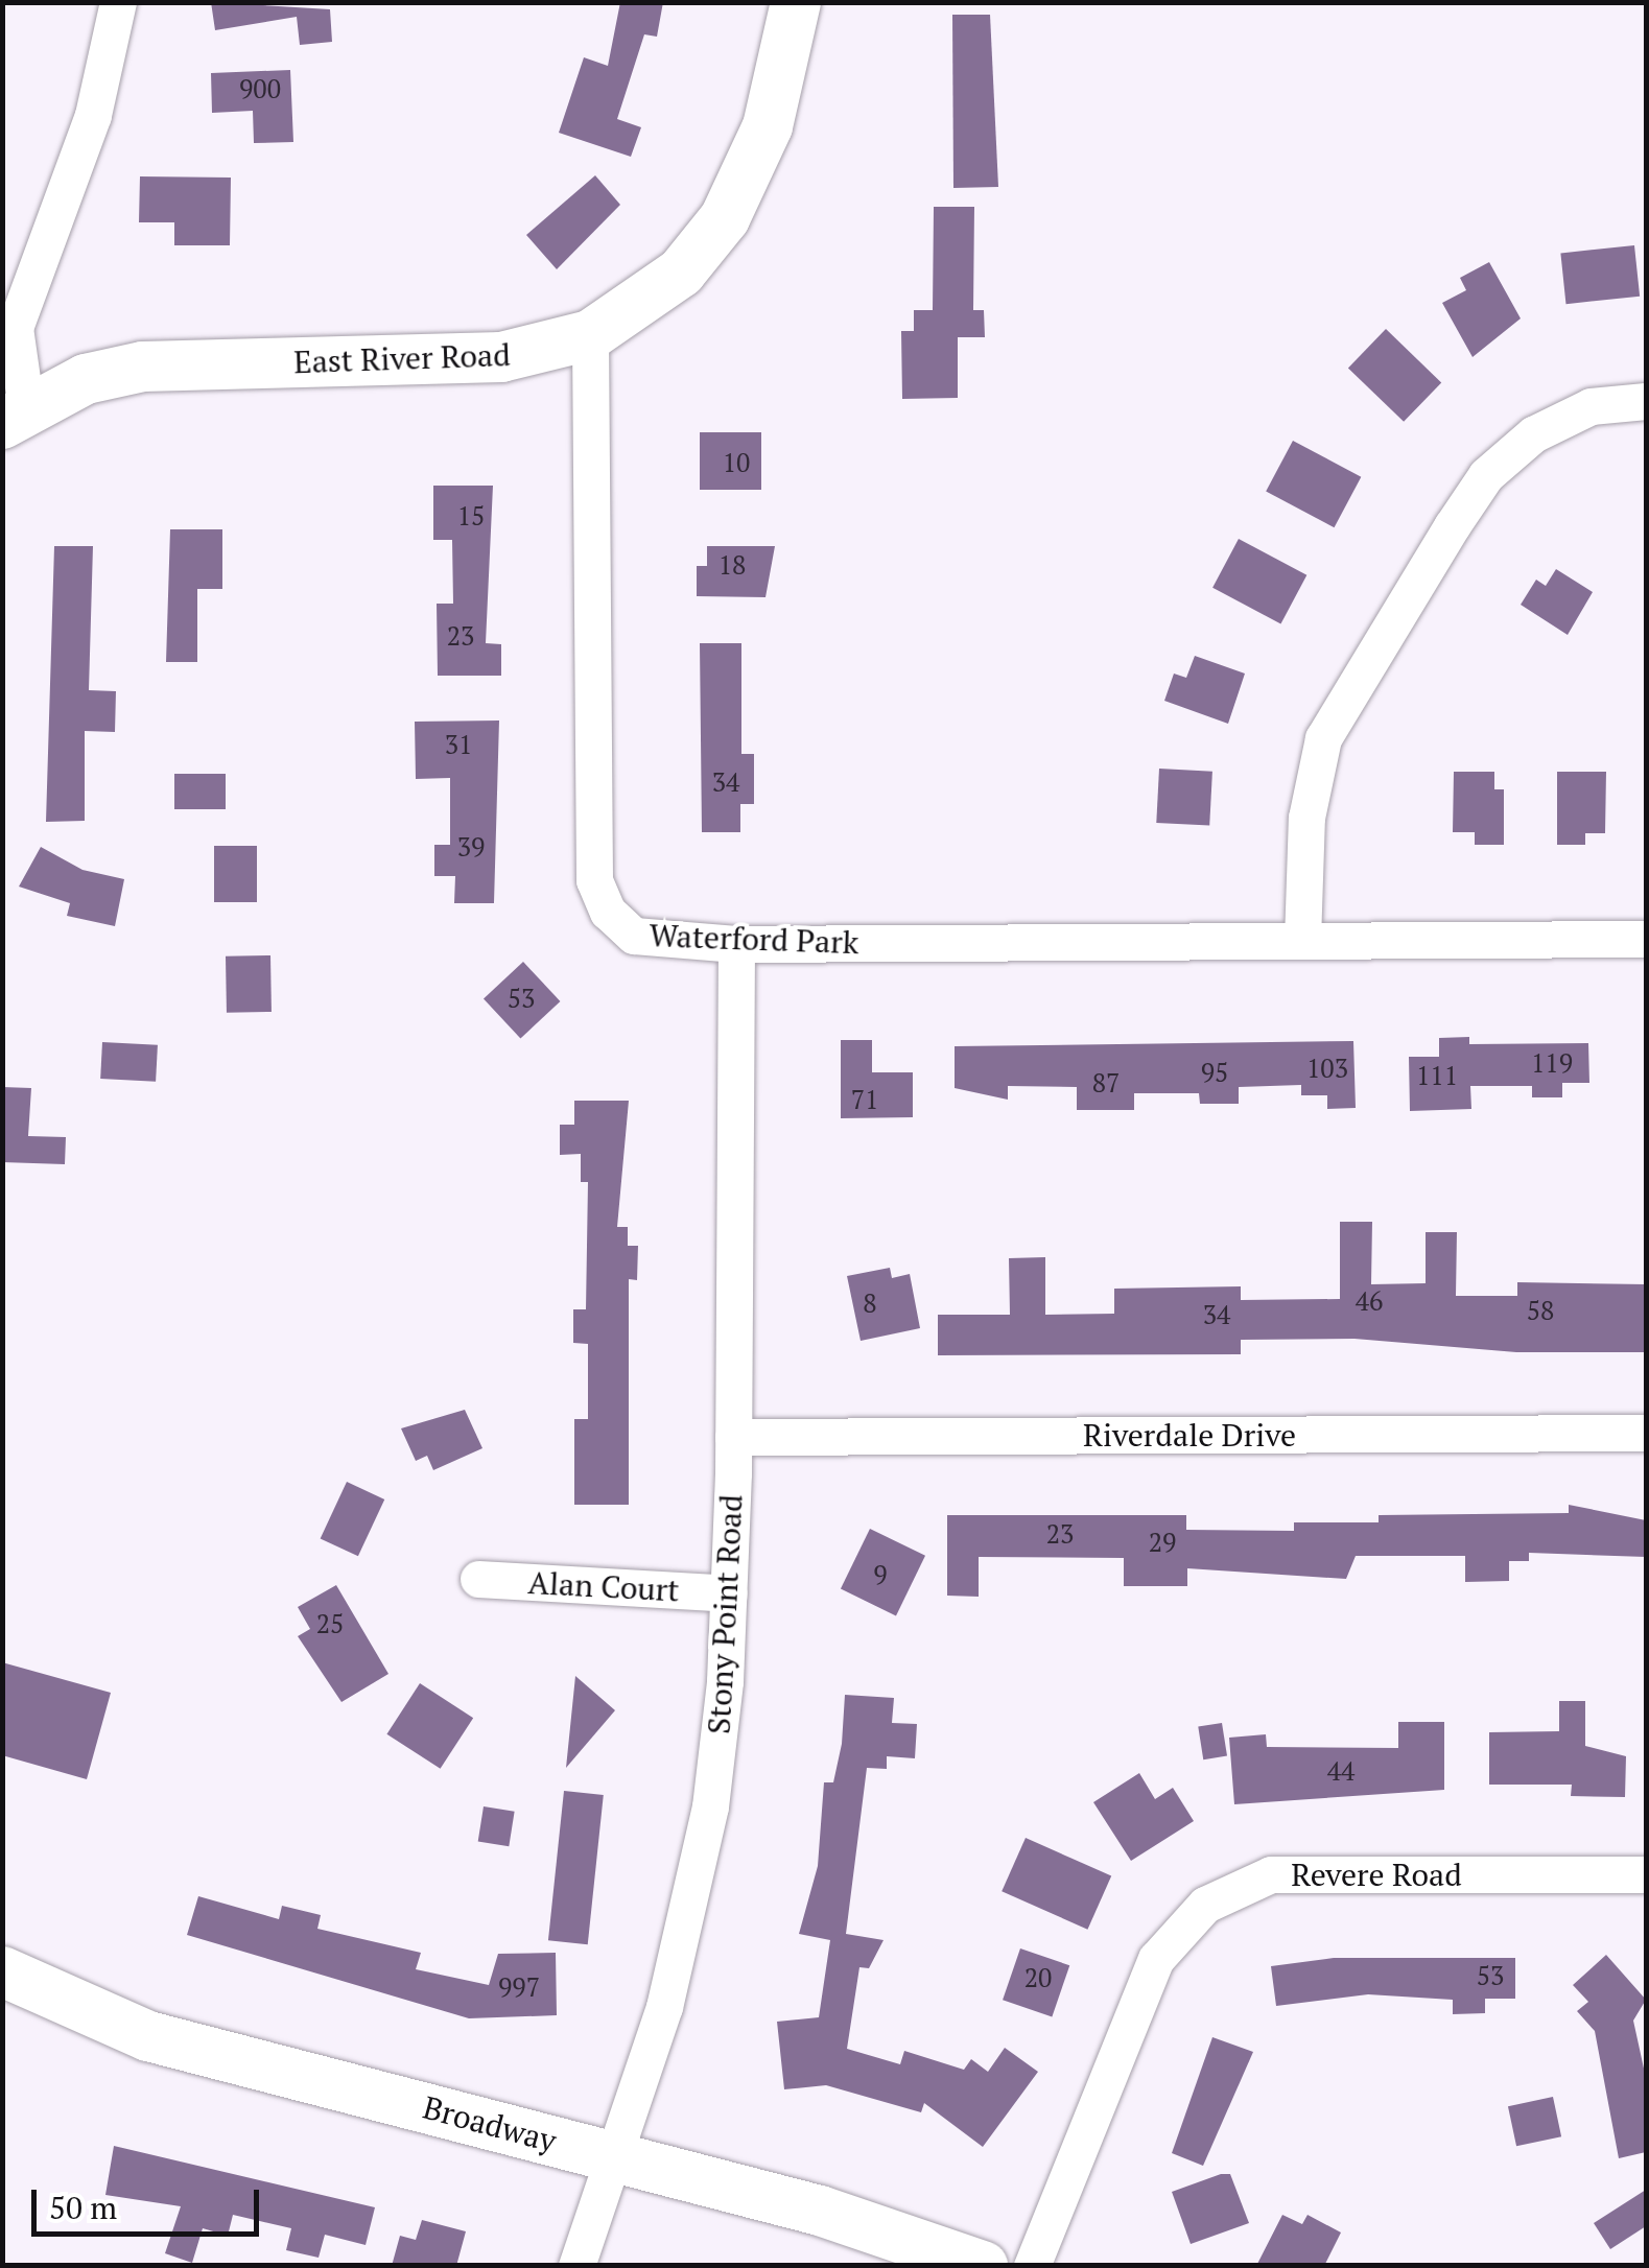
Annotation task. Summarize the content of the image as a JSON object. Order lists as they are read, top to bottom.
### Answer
{
  "streets": {
    "street": [
      "East River Road",
      "Waterford Park",
      "Riverdale Drive",
      "Alan Court",
      "Stony Point Road",
      "Revere Road",
      "Broadway"
    ]
  },
  "crossings": [
    ["East River Road", "Waterford Park"],
    ["Waterford Park", "Stony Point Road"],
    ["Riverdale Drive", "Stony Point Road"],
    ["Alan Court", "Stony Point Road"],
    ["Stony Point Road", "Broadway"]
  ],
  "house_numbers": [
    "900",
    "10",
    "15",
    "18",
    "23",
    "31",
    "34",
    "39",
    "53",
    "119",
    "103",
    "95",
    "111",
    "87",
    "71",
    "46",
    "8",
    "58",
    "34",
    "23",
    "29",
    "9",
    "25",
    "44",
    "53",
    "20",
    "997"
  ],
  "scale_bar": "50 m"
}
